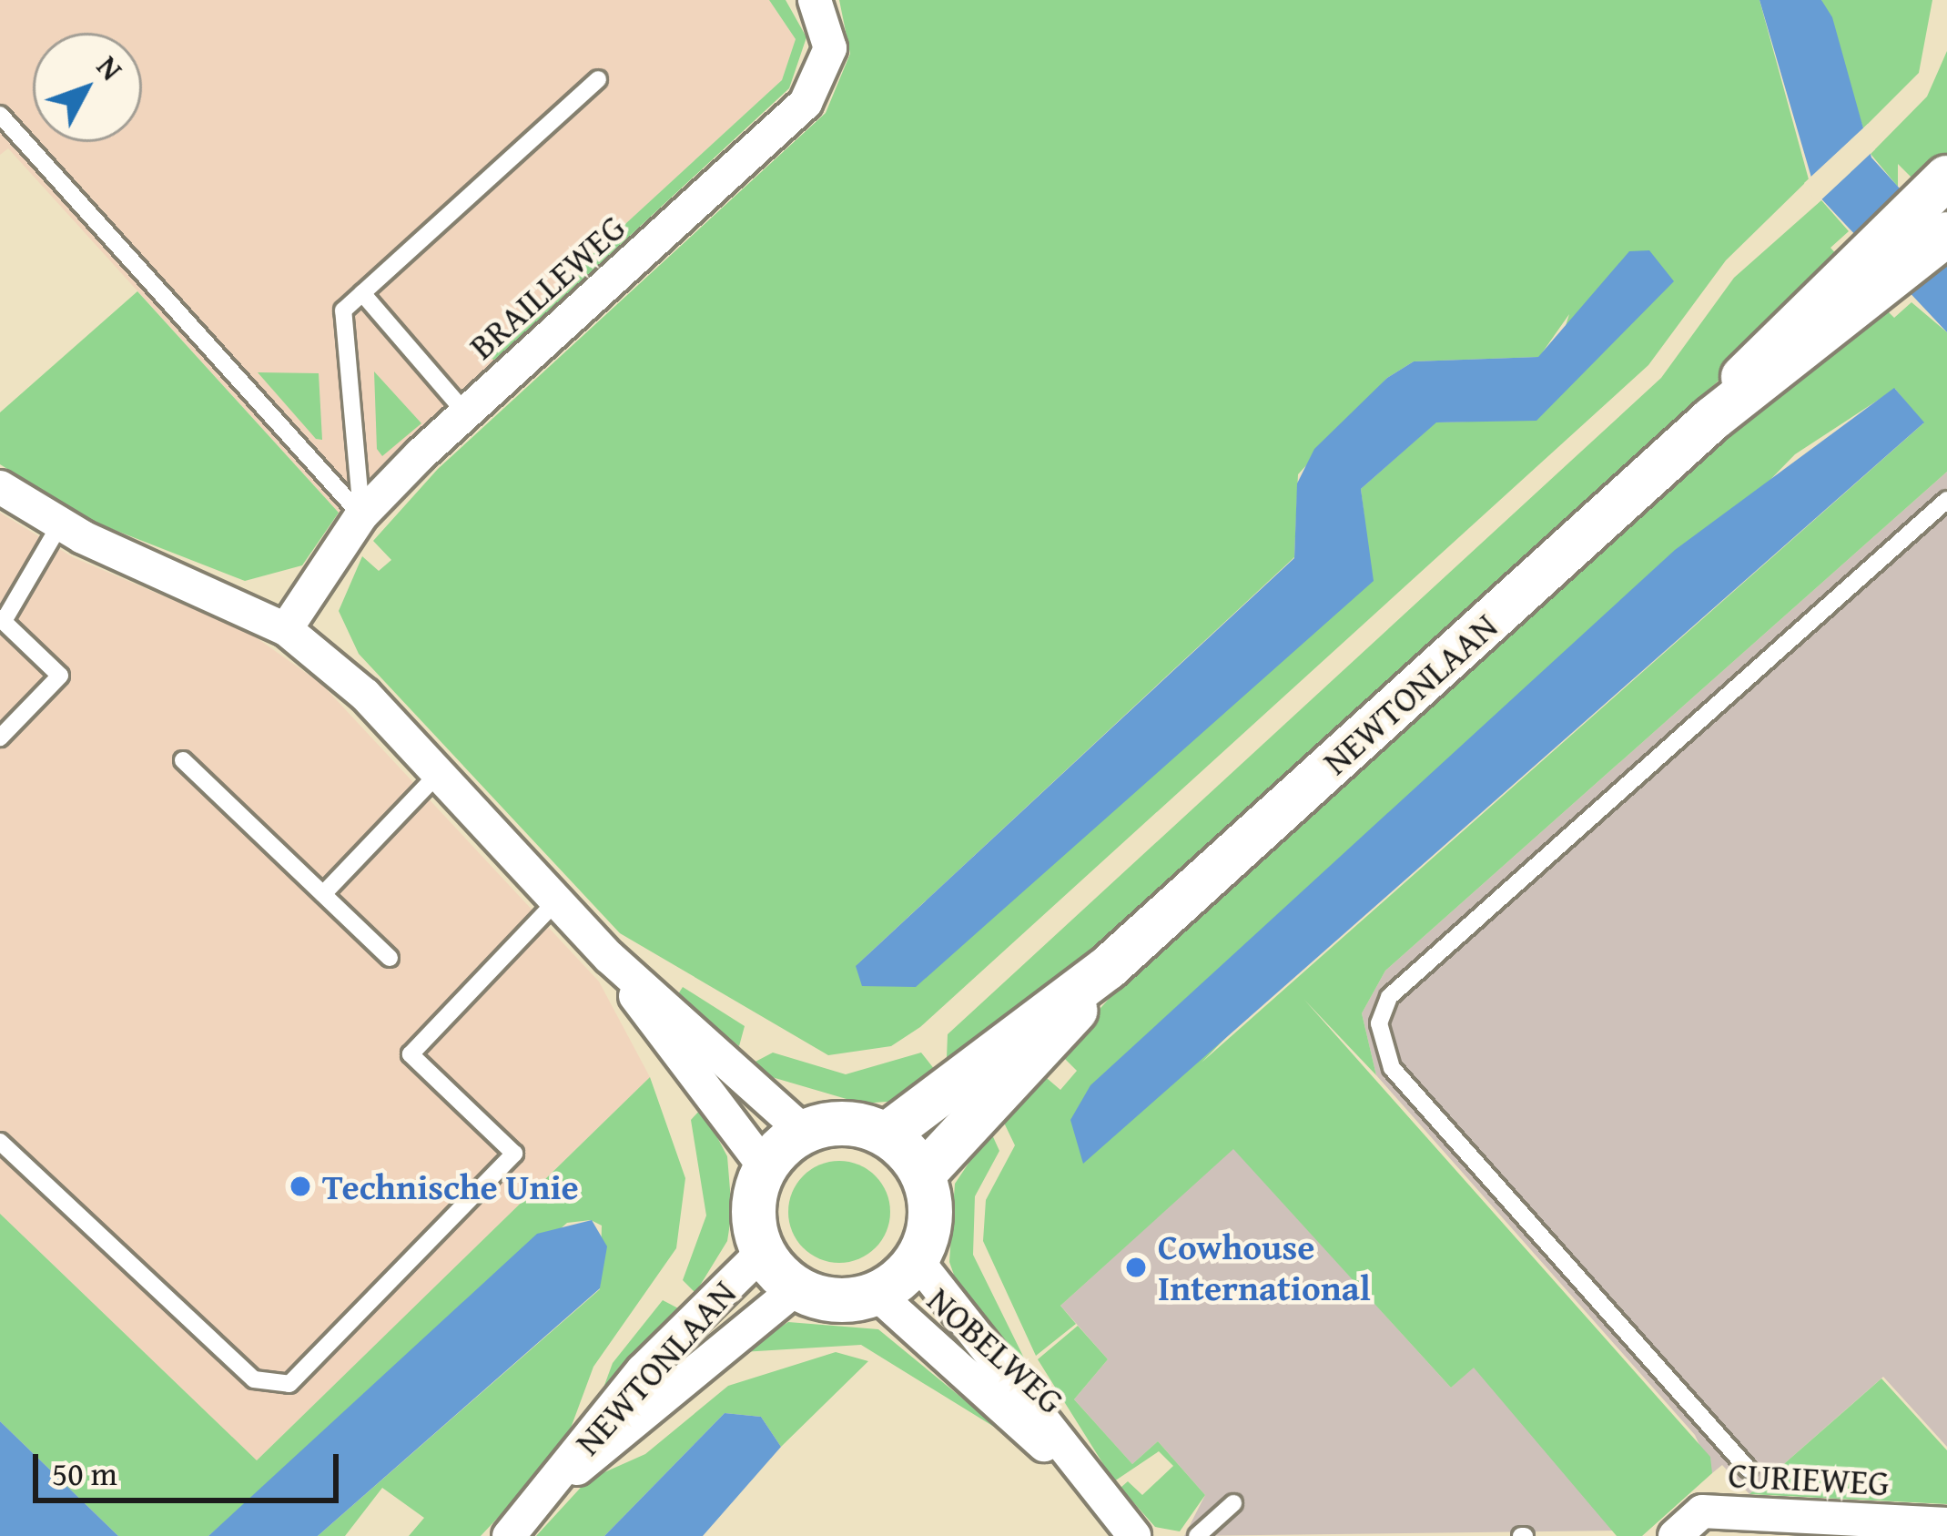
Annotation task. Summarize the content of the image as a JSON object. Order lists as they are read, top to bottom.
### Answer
{
  "streets": {
    "street": [
      "BRAILLEWEG",
      "NEWTONLAAN",
      "NOBELWEG",
      "CURIEWEG"
    ]
  },
  "crossings": [
    ["NEWTONLAAN", "NOBELWEG"]
  ],
  "places": ["Technische Unie", "Cowhouse International"],
  "scale_bar": "50 m",
  "north": "top right"
}
